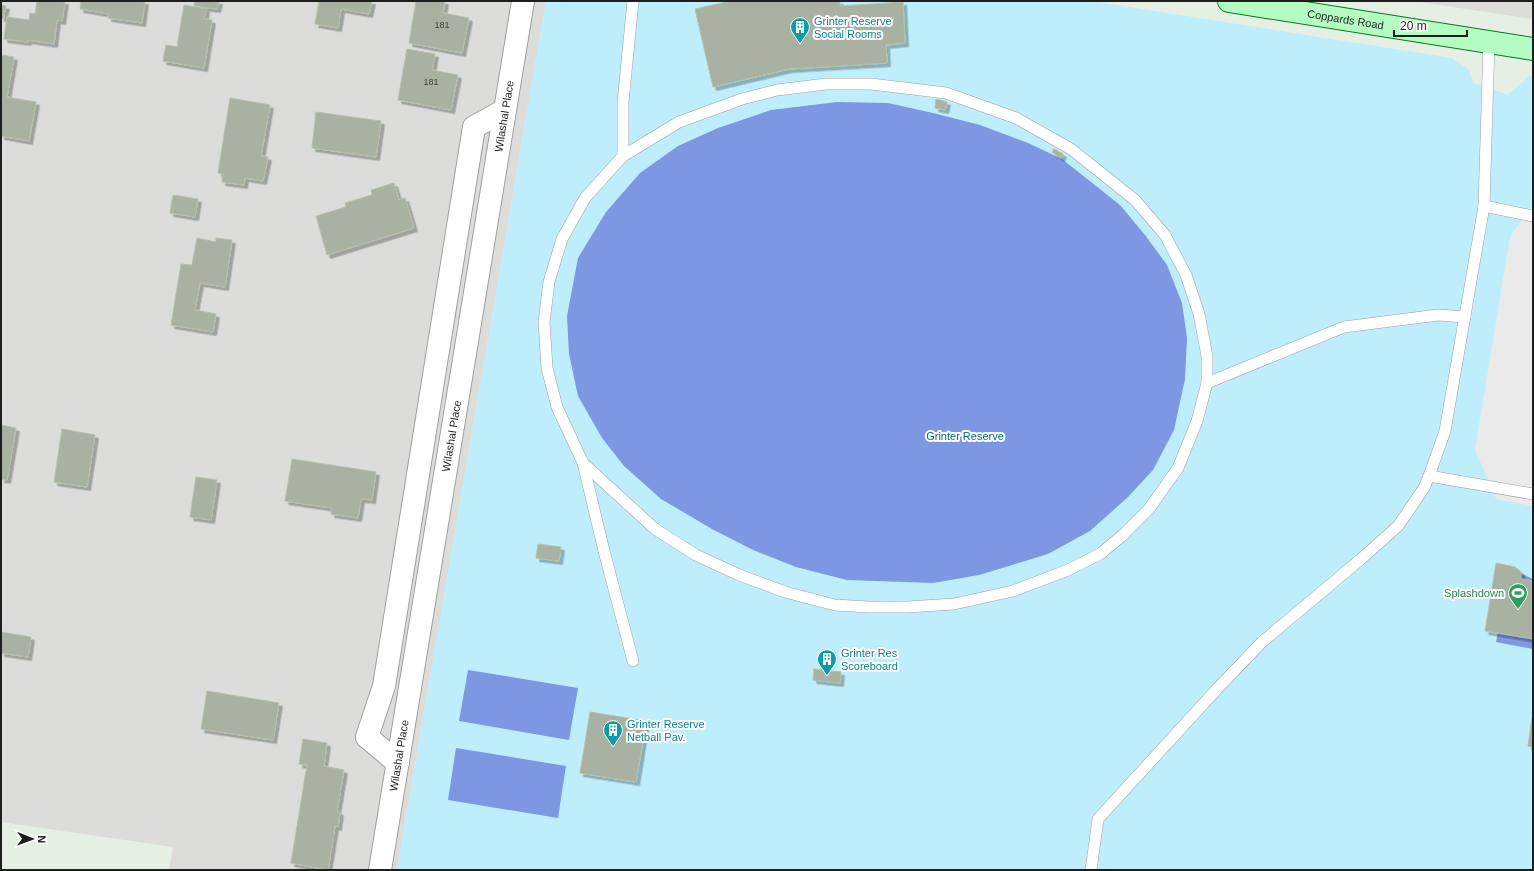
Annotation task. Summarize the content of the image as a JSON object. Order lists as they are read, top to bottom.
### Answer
{
  "streets": {
    "street": ["Coppards Road", "Wilashal Place"]
  },
  "parks": ["Grinter Reserve"],
  "places": {
    "building": ["Grinter Reserve Social Rooms", "Grinter Res Scoreboard", "Grinter Reserve Netball Pav."],
    "sports": ["Splashdown"]
  },
  "house_numbers": ["181", "181"],
  "scale_bar": "20 m",
  "north": "right"
}
